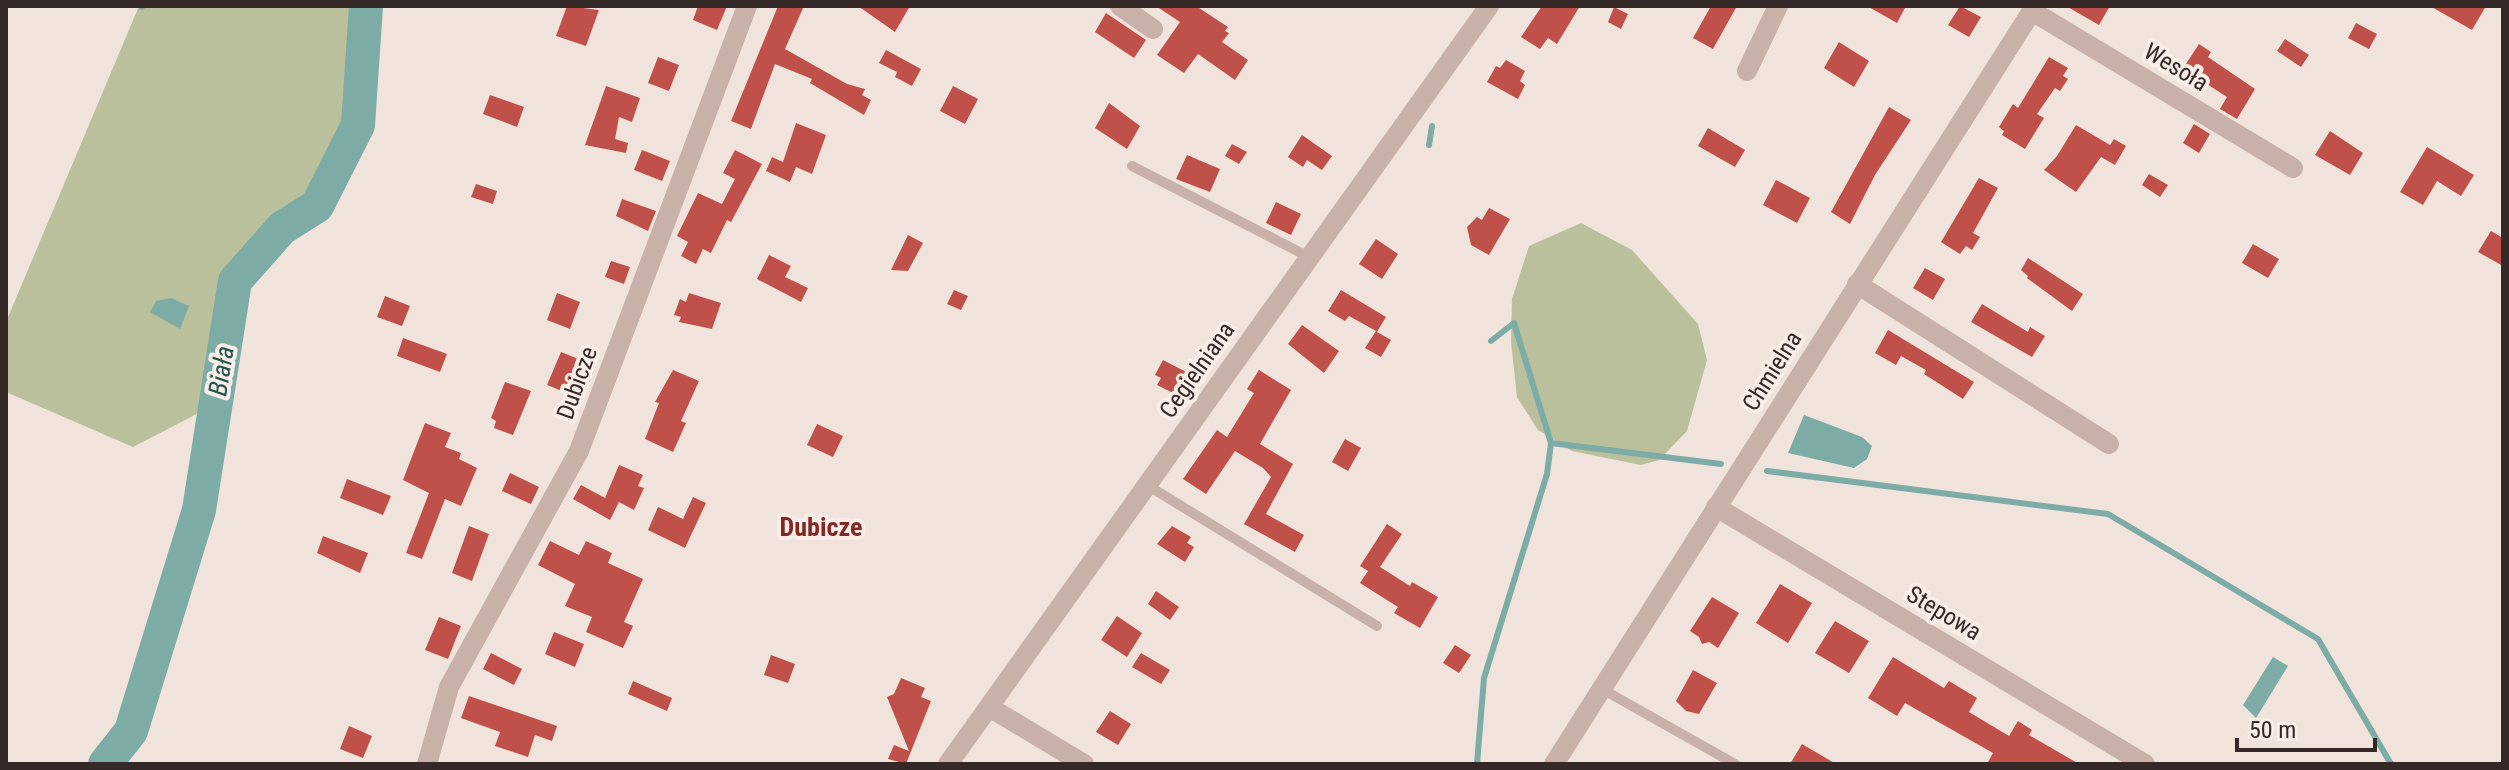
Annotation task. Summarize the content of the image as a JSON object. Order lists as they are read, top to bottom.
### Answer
{
  "streets": {
    "street": [
      "Wesoła",
      "Cegielniana",
      "Chmielna",
      "Dubicze",
      "Stepowa"
    ]
  },
  "crossings": [
    ["Wesoła", "Chmielna"],
    ["Chmielna", "Stepowa"]
  ],
  "districts": ["Dubicze"],
  "water": ["Biała"],
  "scale_bar": "50 m"
}
